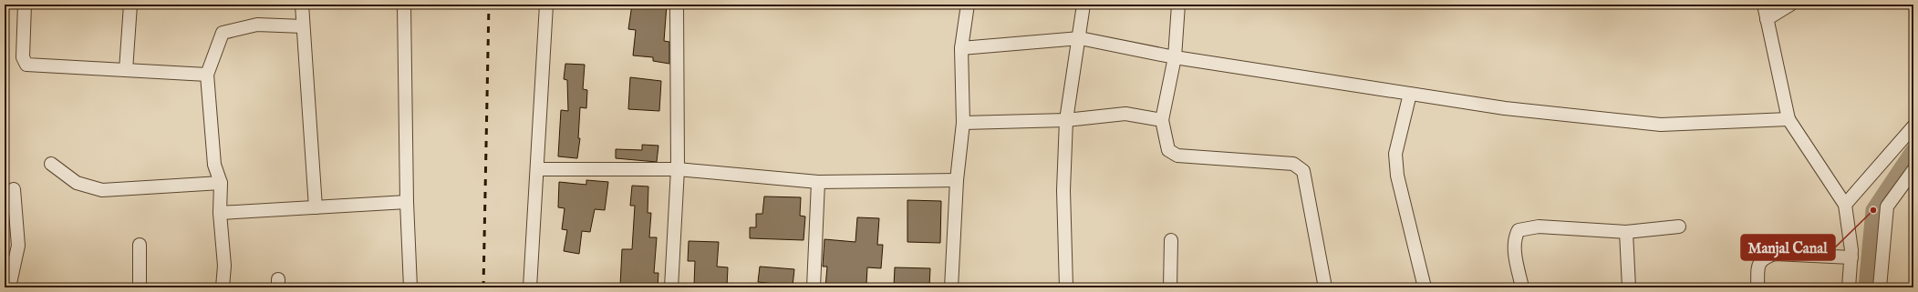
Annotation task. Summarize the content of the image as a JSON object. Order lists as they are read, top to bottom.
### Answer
{
  "places": ["Manjal Canal"]
}
